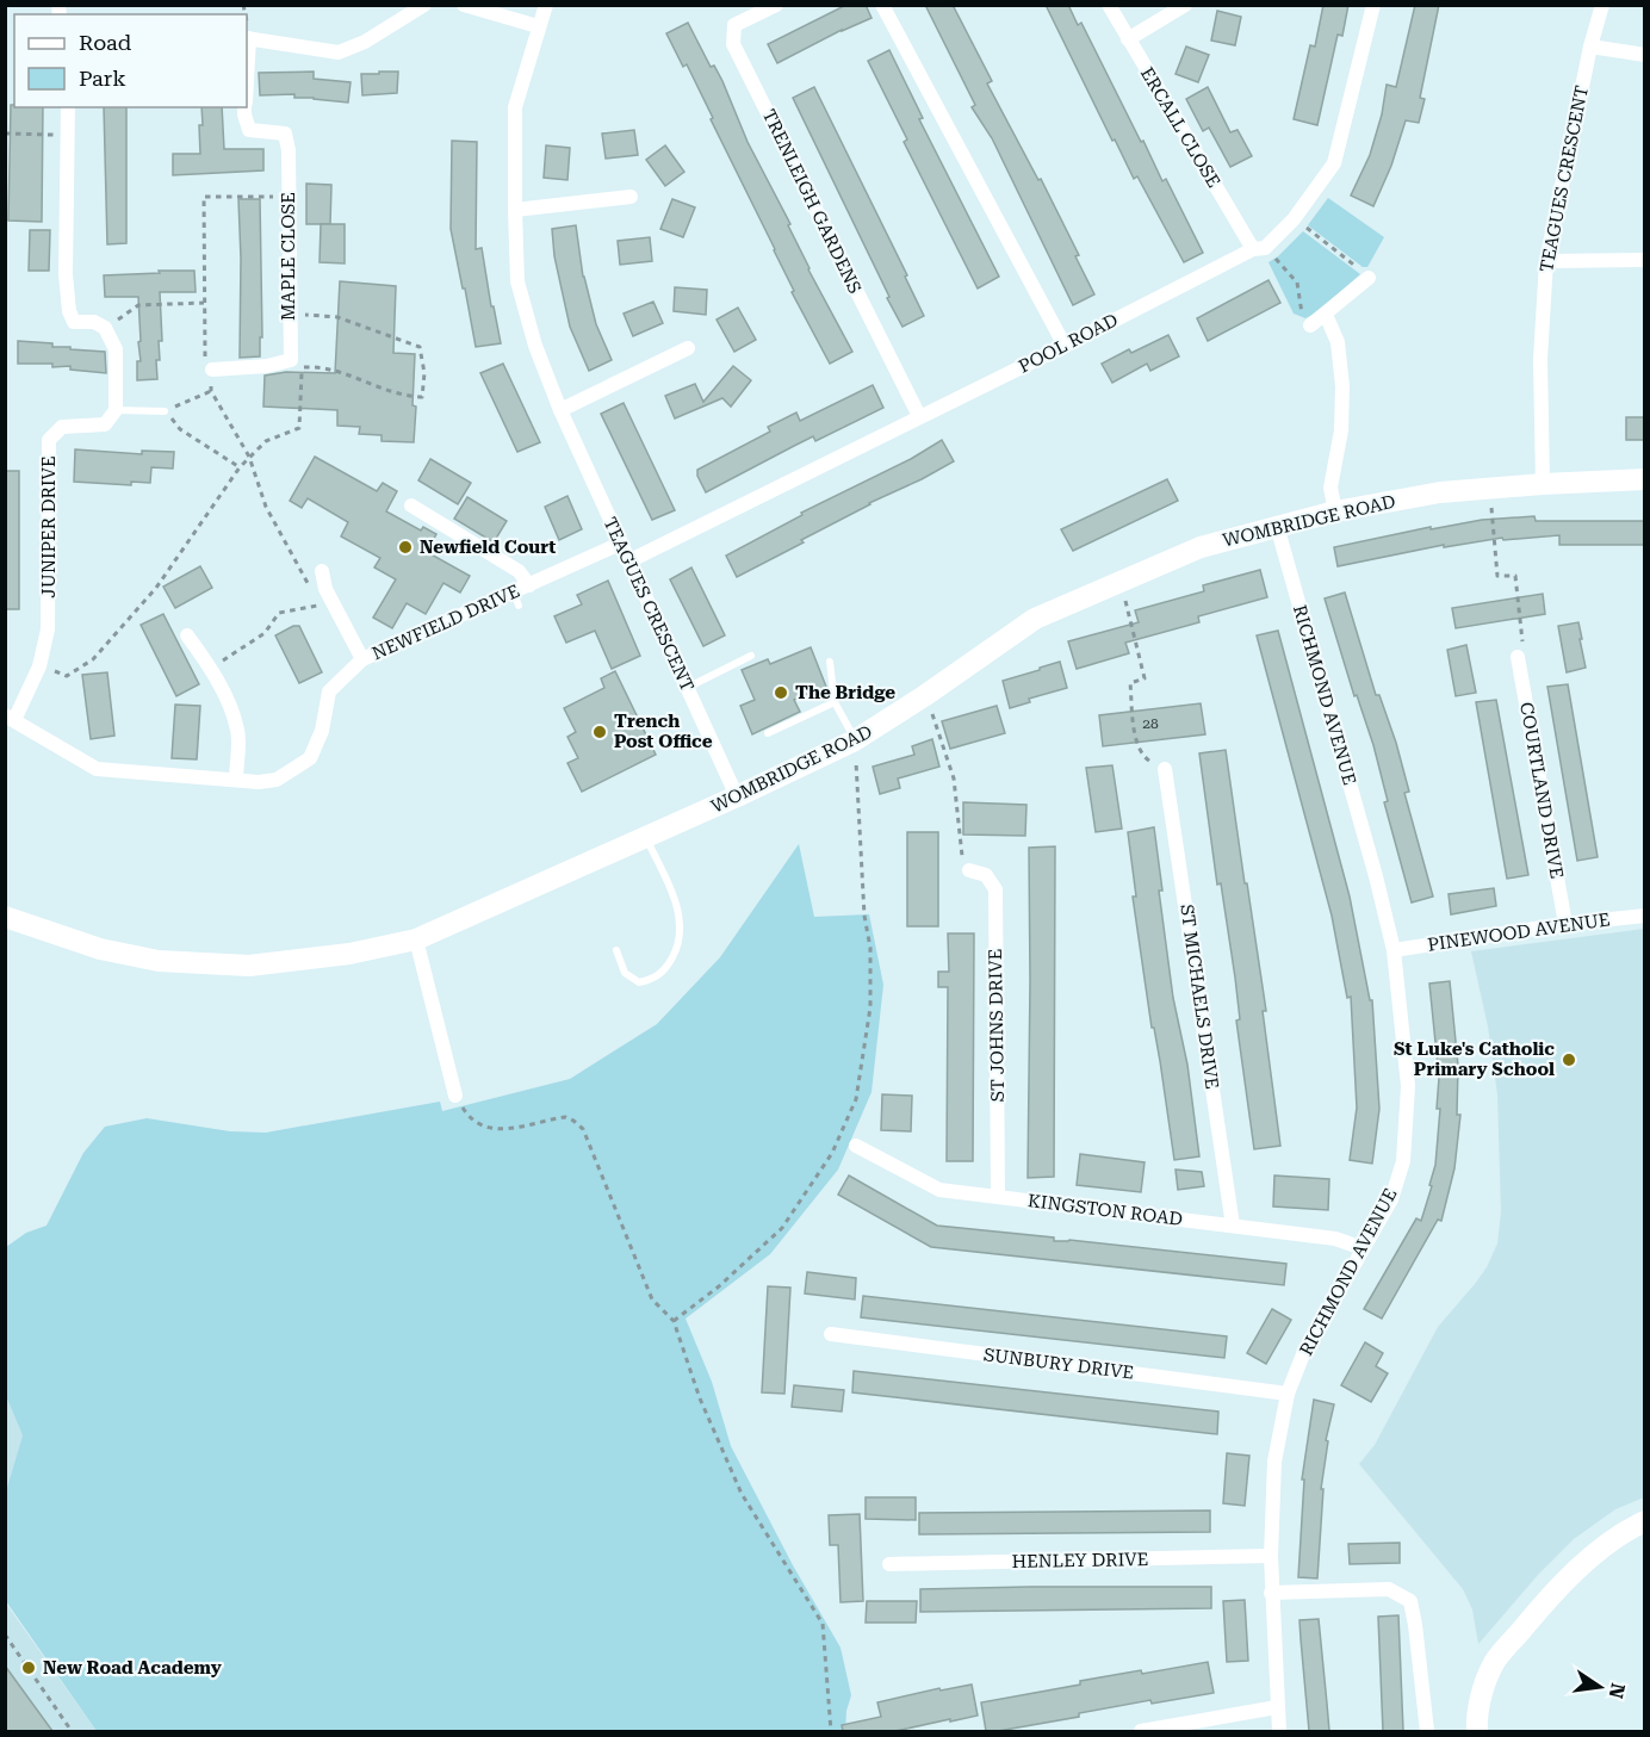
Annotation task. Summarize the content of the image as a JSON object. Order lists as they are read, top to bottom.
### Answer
{
  "streets": {
    "street": [
      "ERCALL CLOSE",
      "TEAGUES CRESCENT",
      "TRENLEIGH GARDENS",
      "MAPLE CLOSE",
      "POOL ROAD",
      "WOMBRIDGE ROAD",
      "JUNIPER DRIVE",
      "NEWFIELD DRIVE",
      "RICHMOND AVENUE",
      "COURTLAND DRIVE",
      "PINEWOOD AVENUE",
      "ST MICHAELS DRIVE",
      "ST JOHNS DRIVE",
      "KINGSTON ROAD",
      "SUNBURY DRIVE",
      "HENLEY DRIVE"
    ]
  },
  "crossings": [
    ["ERCALL CLOSE", "POOL ROAD"],
    ["TEAGUES CRESCENT", "POOL ROAD"],
    ["TEAGUES CRESCENT", "WOMBRIDGE ROAD"],
    ["TEAGUES CRESCENT", "NEWFIELD DRIVE"],
    ["TRENLEIGH GARDENS", "POOL ROAD"],
    ["WOMBRIDGE ROAD", "RICHMOND AVENUE"],
    ["JUNIPER DRIVE", "NEWFIELD DRIVE"],
    ["RICHMOND AVENUE", "PINEWOOD AVENUE"],
    ["RICHMOND AVENUE", "KINGSTON ROAD"],
    ["RICHMOND AVENUE", "SUNBURY DRIVE"],
    ["RICHMOND AVENUE", "HENLEY DRIVE"],
    ["COURTLAND DRIVE", "PINEWOOD AVENUE"],
    ["ST MICHAELS DRIVE", "KINGSTON ROAD"],
    ["ST JOHNS DRIVE", "KINGSTON ROAD"]
  ],
  "places": [
    "Newfield Court",
    "The Bridge",
    "Trench Post Office",
    "St Luke's Catholic Primary School",
    "New Road Academy"
  ],
  "house_numbers": ["28"],
  "legend": ["Road", "Park"],
  "north": "right"
}
